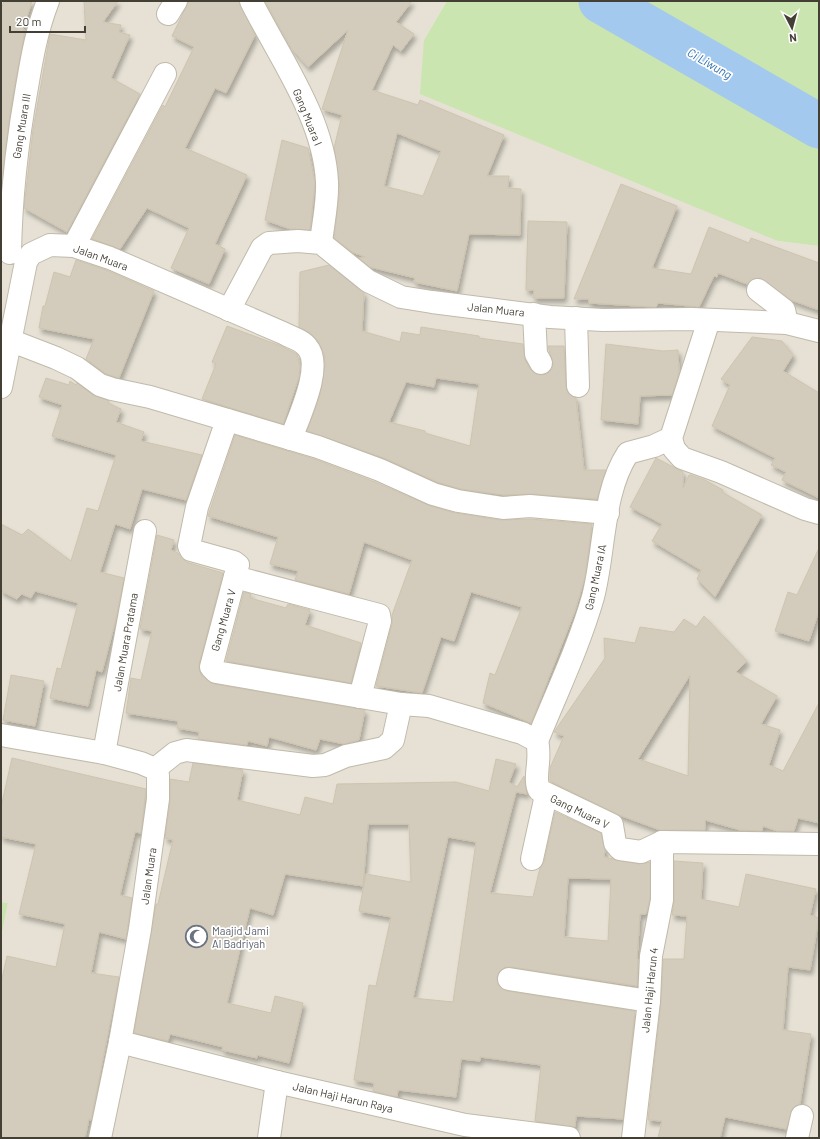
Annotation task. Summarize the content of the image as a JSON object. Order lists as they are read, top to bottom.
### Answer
{
  "streets": {
    "street": [
      "Gang Muara I",
      "Gang Muara III",
      "Jalan Muara",
      "Gang Muara IA",
      "Gang Muara V",
      "Jalan Muara Pratama",
      "Jalan Haji Harun 4",
      "Jalan Haji Harun Raya"
    ]
  },
  "crossings": [
    ["Gang Muara I", "Jalan Muara"],
    ["Gang Muara III", "Jalan Muara"],
    ["Jalan Muara", "Jalan Haji Harun Raya"],
    ["Gang Muara IA", "Gang Muara V"],
    ["Gang Muara V", "Jalan Haji Harun 4"]
  ],
  "water": ["Ci Liwung"],
  "places": {
    "mosque": ["Maajid Jami Al Badriyah"]
  },
  "scale_bar": "20 m",
  "north": "bottom"
}
